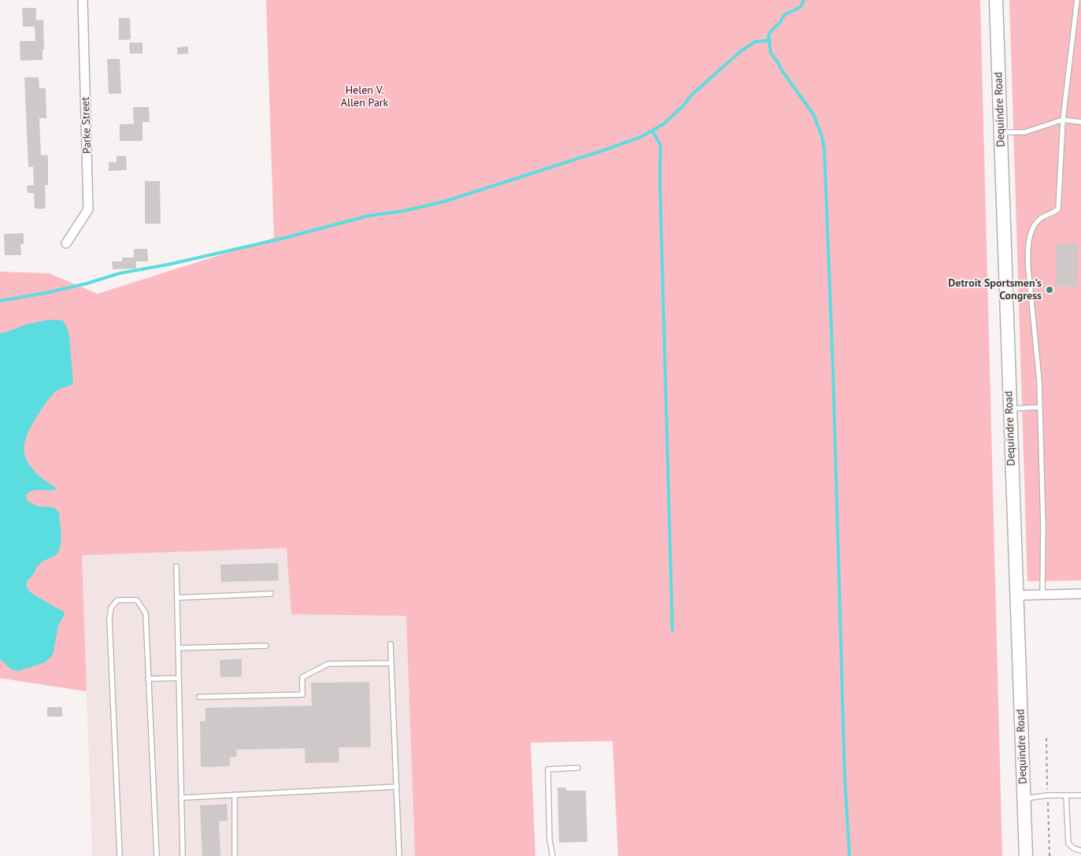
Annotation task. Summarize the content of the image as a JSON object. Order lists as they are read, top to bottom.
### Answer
{
  "streets": {
    "main road": ["Dequindre Road"],
    "street": ["Parke Street"]
  },
  "parks": ["Helen V. Allen Park"],
  "places": ["Detroit Sportsmen's Congress"]
}
